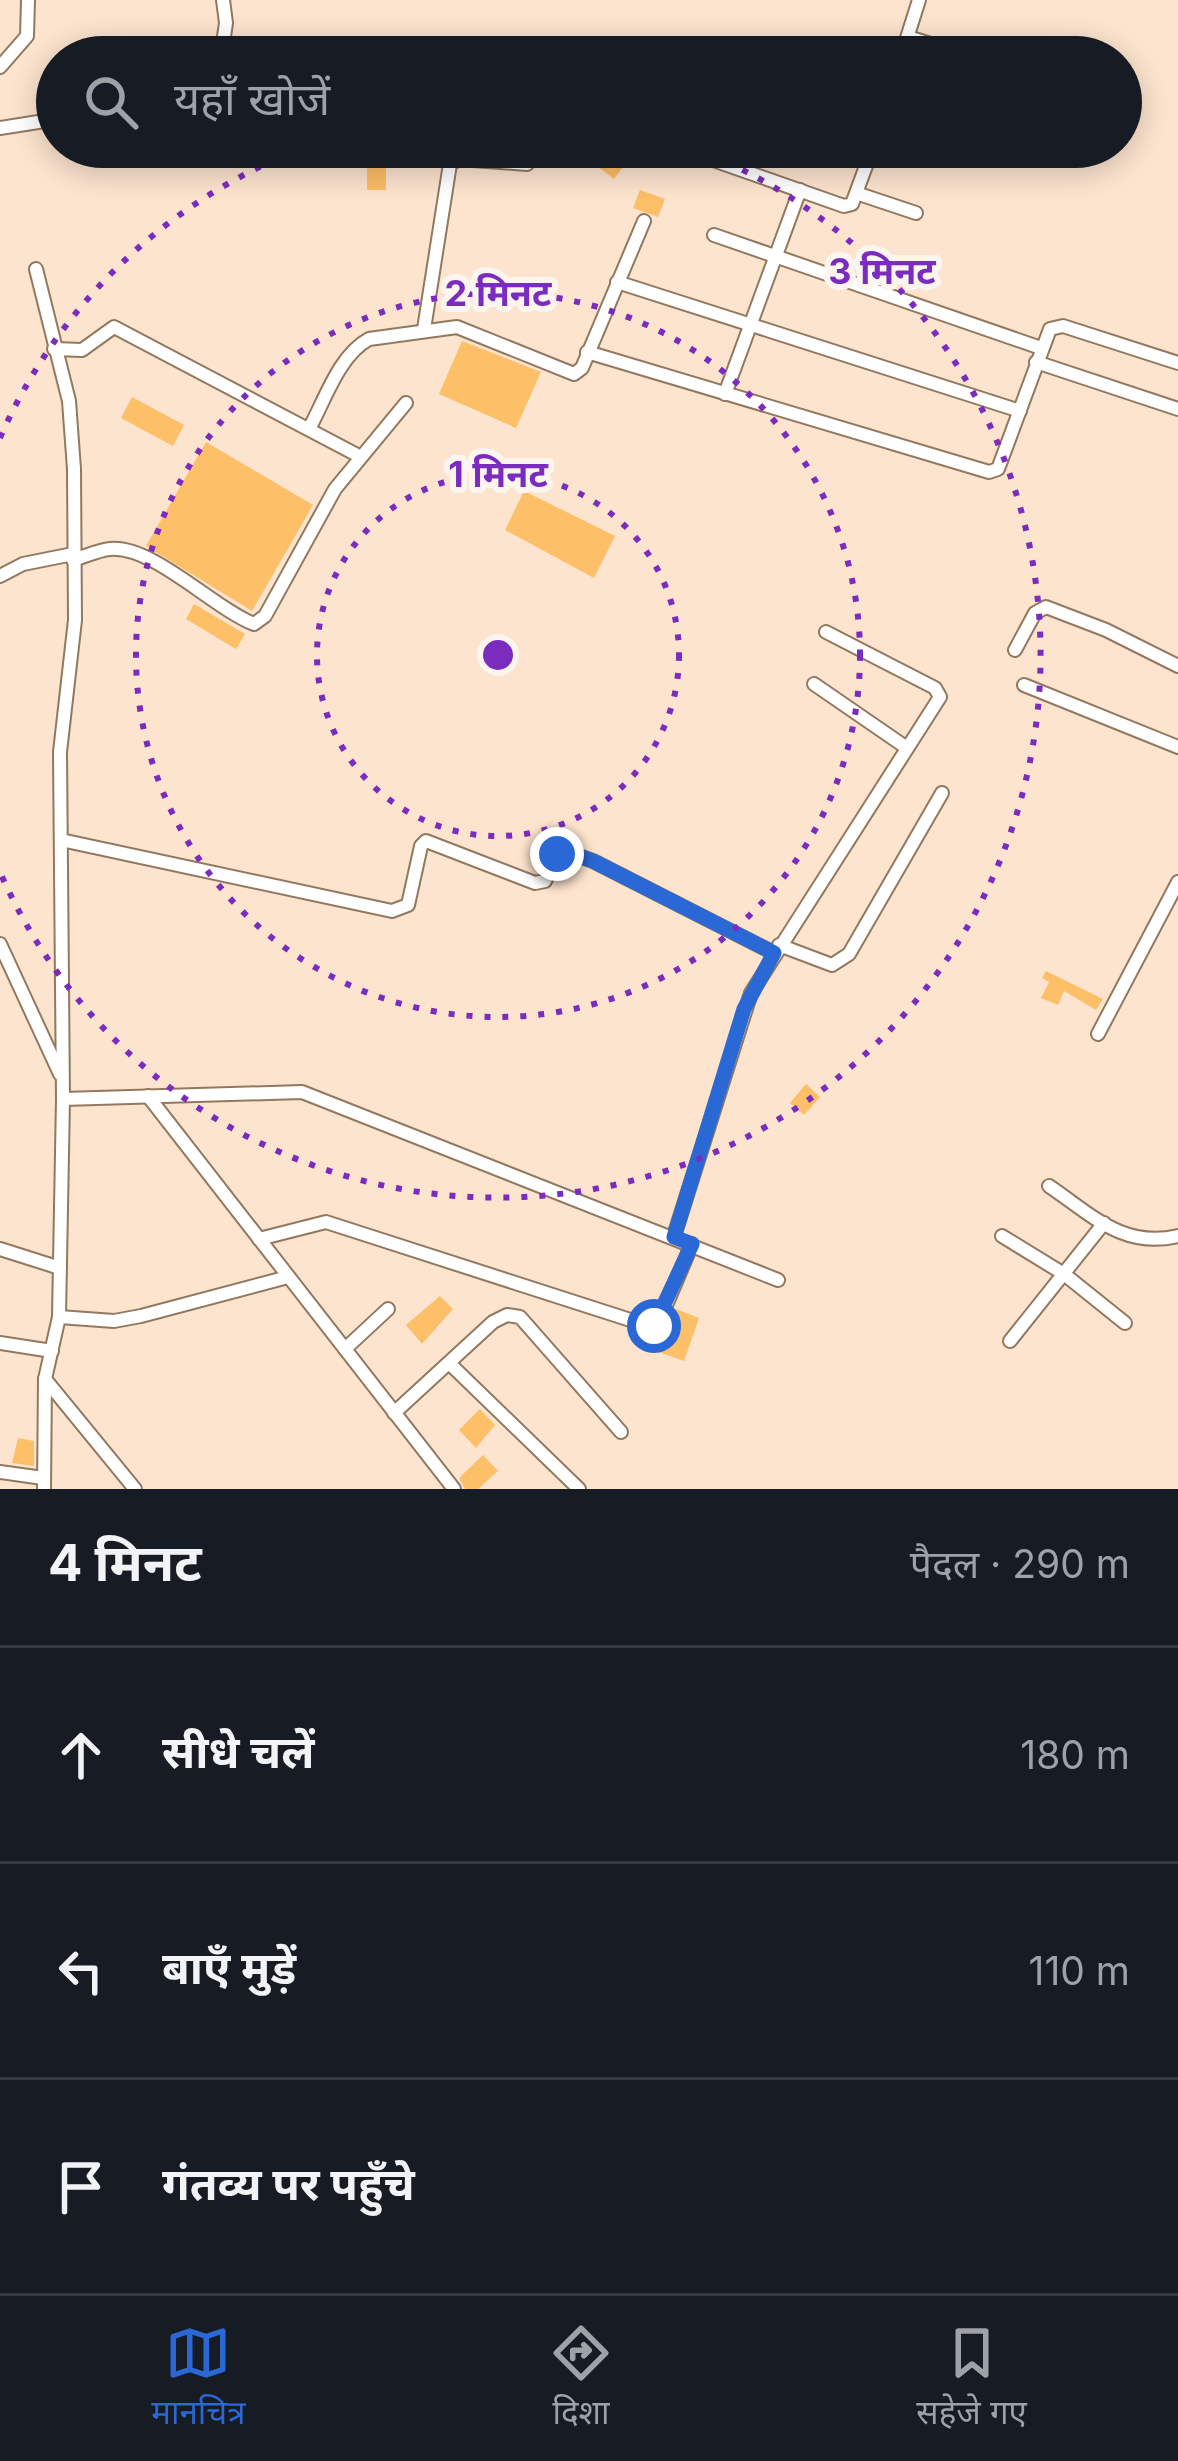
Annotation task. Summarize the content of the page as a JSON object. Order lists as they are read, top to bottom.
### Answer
{
  "page": {
    "search": "यहाँ खोजें",
    "heading": ["4 मिनट", "पैदल · 290 m"],
    "list": [
      ["सीधे चलें", "180 m"],
      ["बाएँ मुड़ें", "110 m"],
      "गंतव्य पर पहुँचे"
    ],
    "nav": ["मानचित्र", "दिशा", "सहेजे गए"]
  },
  "rings": ["3 मिनट", "2 मिनट", "1 मिनट"]
}
